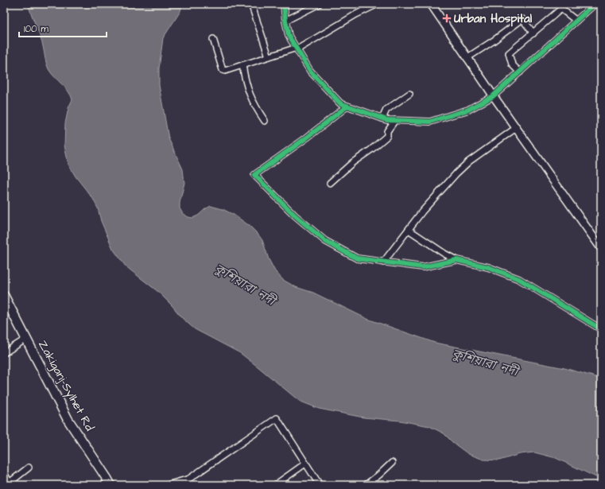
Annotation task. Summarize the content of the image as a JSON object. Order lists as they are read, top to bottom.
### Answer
{
  "streets": {
    "main road": ["Zakiganj-Sylhet Rd"]
  },
  "water": ["কুশিয়ারা নদী"],
  "places": {
    "health": ["Urban Hospital"]
  },
  "scale_bar": "100 m"
}
